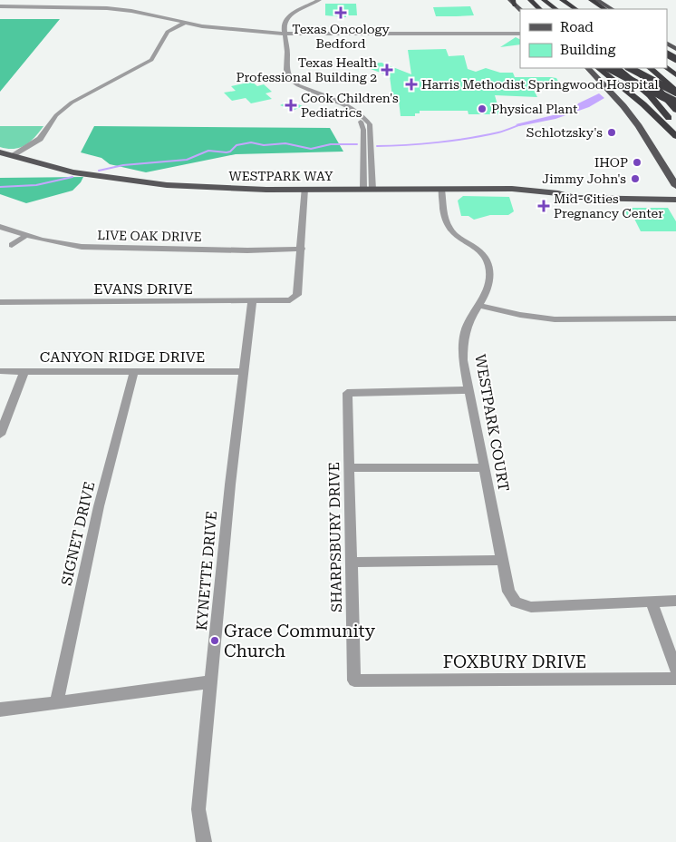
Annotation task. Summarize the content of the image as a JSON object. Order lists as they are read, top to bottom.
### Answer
{
  "streets": {
    "main road": ["WESTPARK WAY"],
    "street": [
      "LIVE OAK DRIVE",
      "EVANS DRIVE",
      "CANYON RIDGE DRIVE",
      "WESTPARK COURT",
      "SIGNET DRIVE",
      "SHARPSBURY DRIVE",
      "KYNETTE DRIVE",
      "FOXBURY DRIVE"
    ]
  },
  "crossings": [
    ["WESTPARK WAY", "WESTPARK COURT"],
    ["LIVE OAK DRIVE", "EVANS DRIVE"],
    ["EVANS DRIVE", "KYNETTE DRIVE"],
    ["CANYON RIDGE DRIVE", "SIGNET DRIVE"],
    ["CANYON RIDGE DRIVE", "KYNETTE DRIVE"],
    ["SHARPSBURY DRIVE", "FOXBURY DRIVE"]
  ],
  "places": {
    "health": [
      "Texas Oncology Bedford",
      "Texas Health Professional Building 2",
      "Harris Methodist Springwood Hospital",
      "Cook Children's Pediatrics",
      "Mid-Cities Pregnancy Center"
    ],
    "other": [
      "Physical Plant",
      "Schlotzsky's",
      "IHOP",
      "Jimmy John's",
      "Grace Community Church"
    ]
  },
  "legend": ["Road", "Building"]
}
